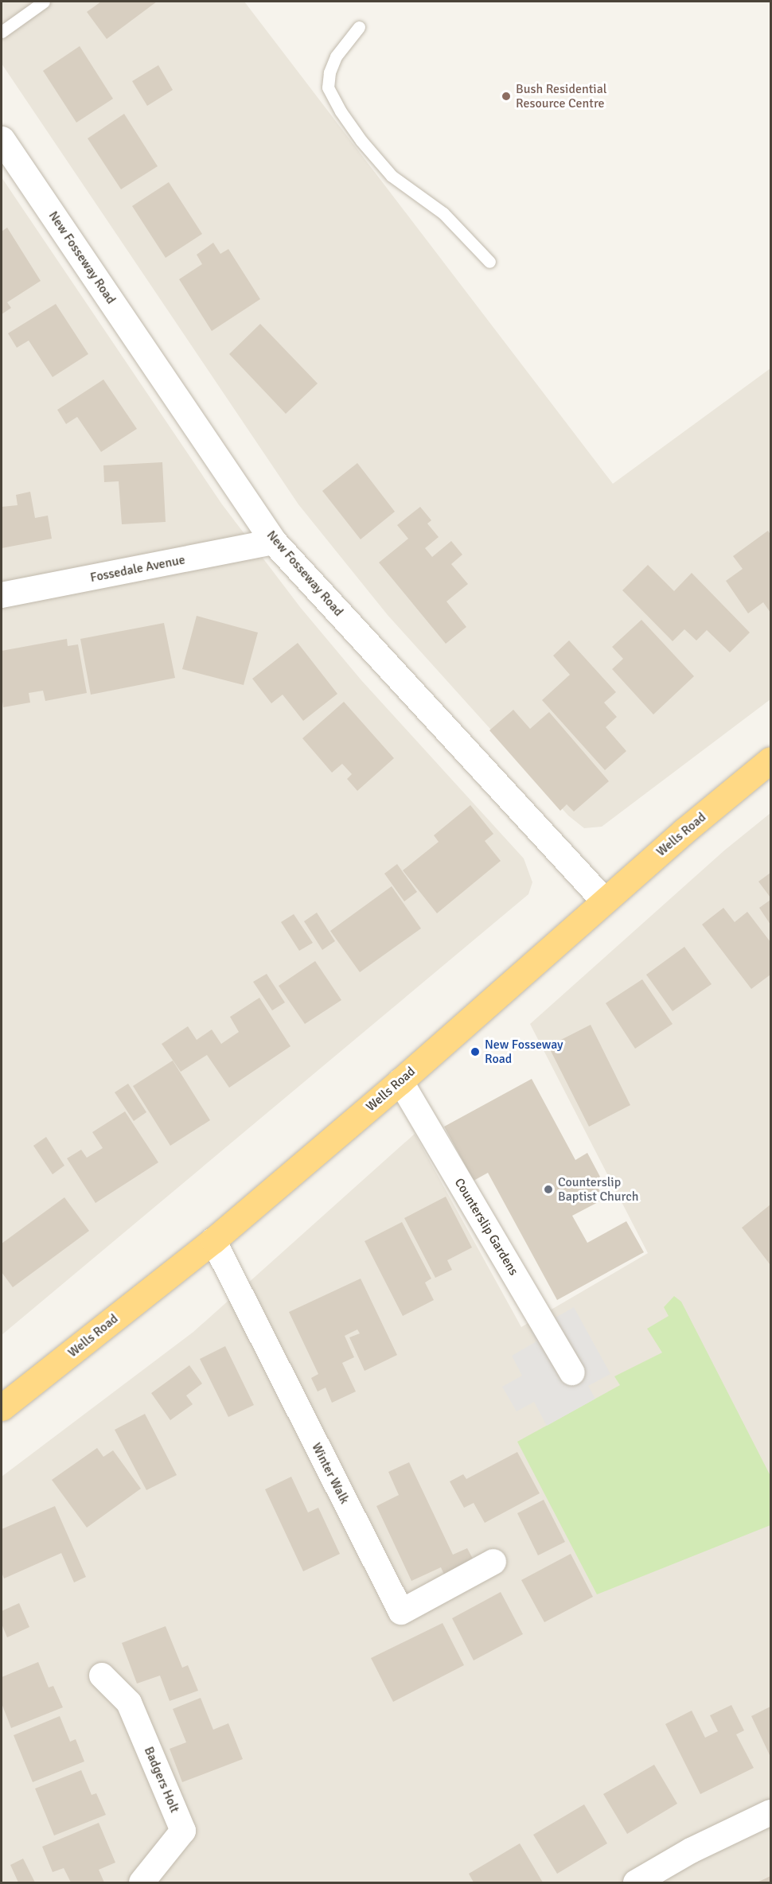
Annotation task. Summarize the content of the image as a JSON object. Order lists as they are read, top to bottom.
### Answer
{
  "streets": {
    "highway": ["Wells Road"],
    "street": [
      "New Fosseway Road",
      "Fossedale Avenue",
      "Counterslip Gardens",
      "Winter Walk",
      "Badgers Holt"
    ]
  },
  "crossings": [
    ["New Fosseway Road", "Fossedale Avenue"],
    ["New Fosseway Road", "Wells Road"],
    ["Wells Road", "Counterslip Gardens"],
    ["Wells Road", "Winter Walk"]
  ],
  "places": ["Bush Residential Resource Centre", "New Fosseway Road", "Counterslip Baptist Church"]
}
